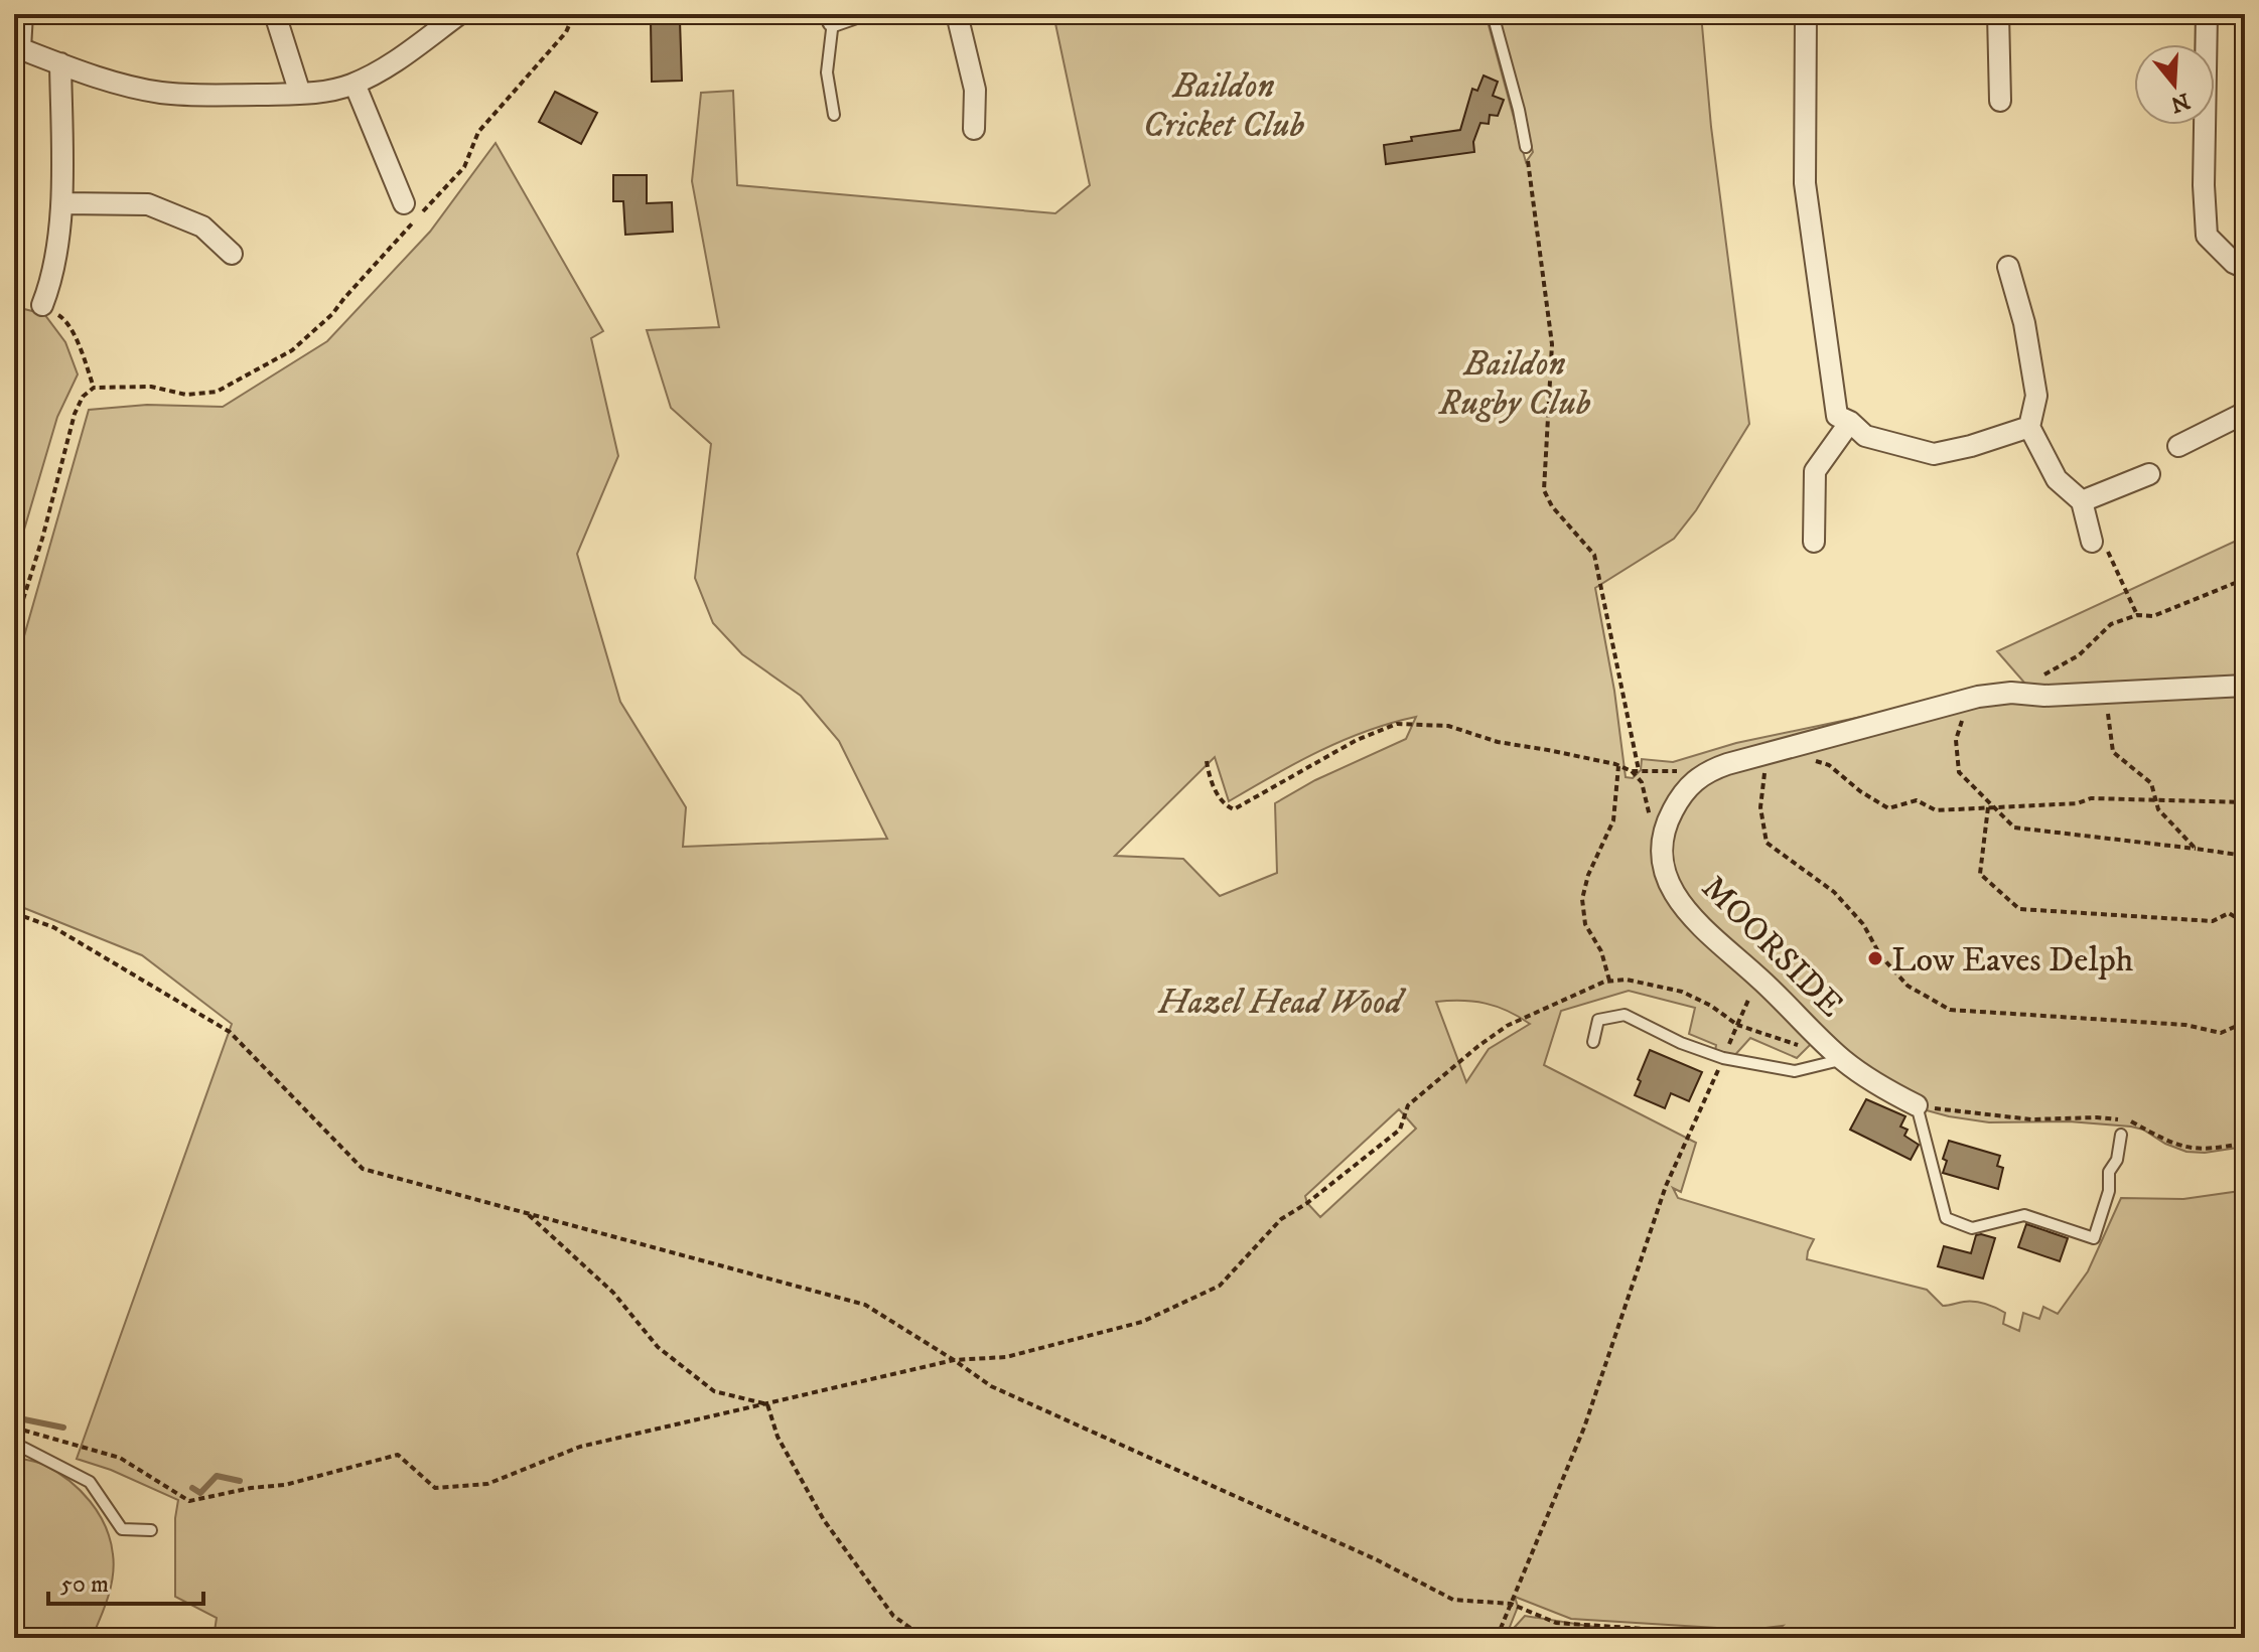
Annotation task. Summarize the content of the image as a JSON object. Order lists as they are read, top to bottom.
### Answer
{
  "streets": {
    "street": ["MOORSIDE"]
  },
  "parks": ["Baildon Cricket Club", "Baildon Rugby Club", "Hazel Head Wood"],
  "places": ["Low Eaves Delph"],
  "scale_bar": "50 m",
  "north": "bottom"
}
